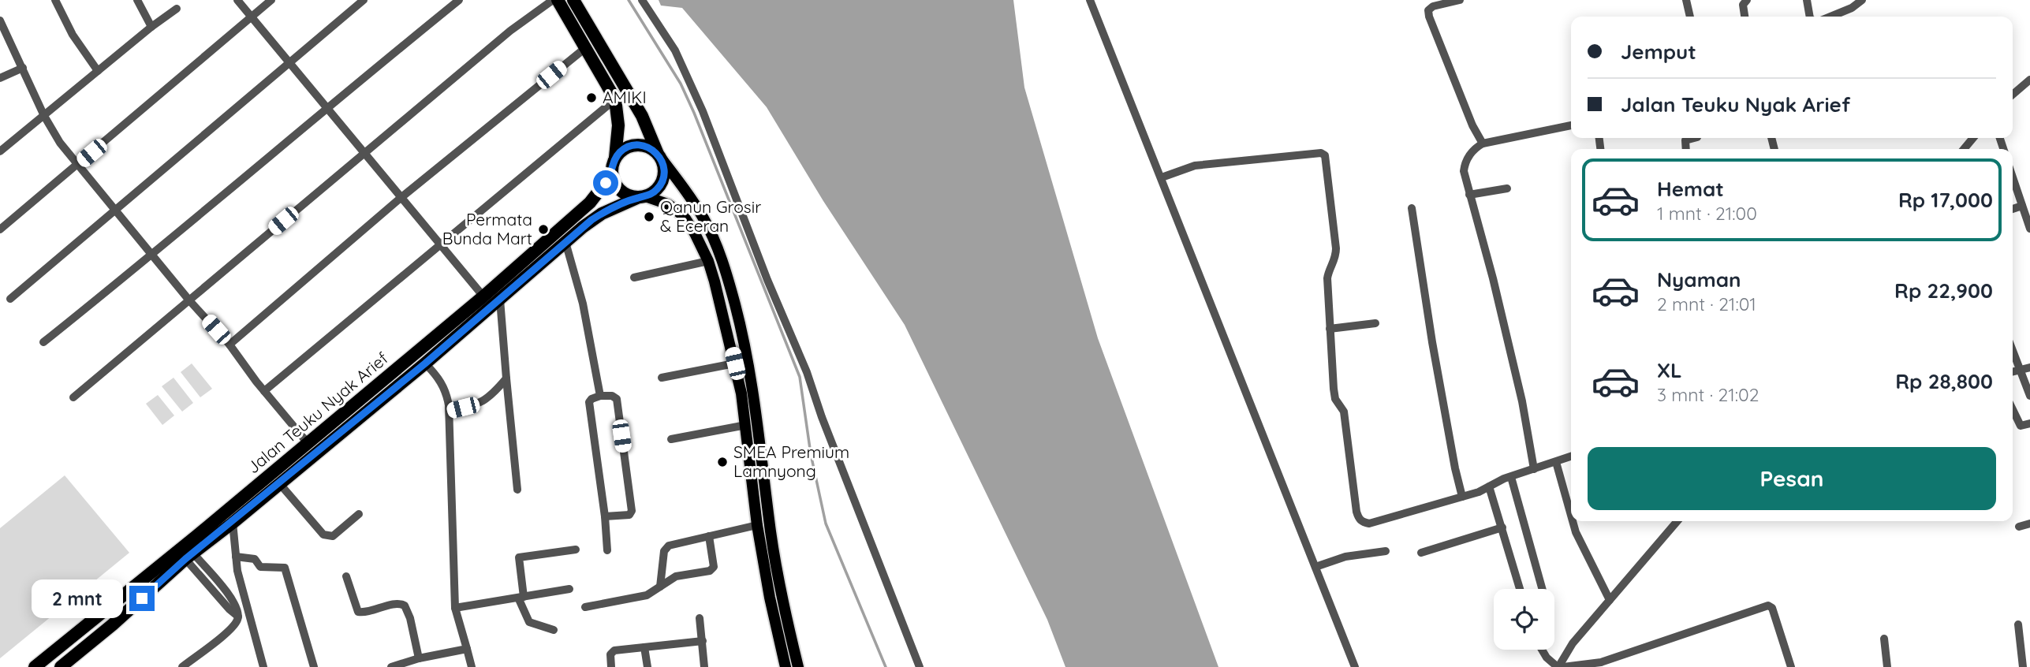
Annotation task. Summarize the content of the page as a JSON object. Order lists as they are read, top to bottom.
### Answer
{
  "streets": {
    "highway": ["Jalan Teuku Nyak Arief"]
  },
  "places": [
    "AMIKI",
    "Qanun Grosir & Eceran",
    "Permata Bunda Mart",
    "SMEA Premium Lamnyong"
  ],
  "page": {
    "banner": ["Jemput", "Jalan Teuku Nyak Arief"],
    "list": [
      {
        "name": "Hemat",
        "note": "1 mnt · 21:00",
        "value": "Rp 17,000"
      },
      {
        "name": "Nyaman",
        "note": "2 mnt · 21:01",
        "value": "Rp 22,900"
      },
      {
        "name": "XL",
        "note": "3 mnt · 21:02",
        "value": "Rp 28,800"
      }
    ],
    "buttons": "Pesan",
    "bubble": "2 mnt"
  }
}
